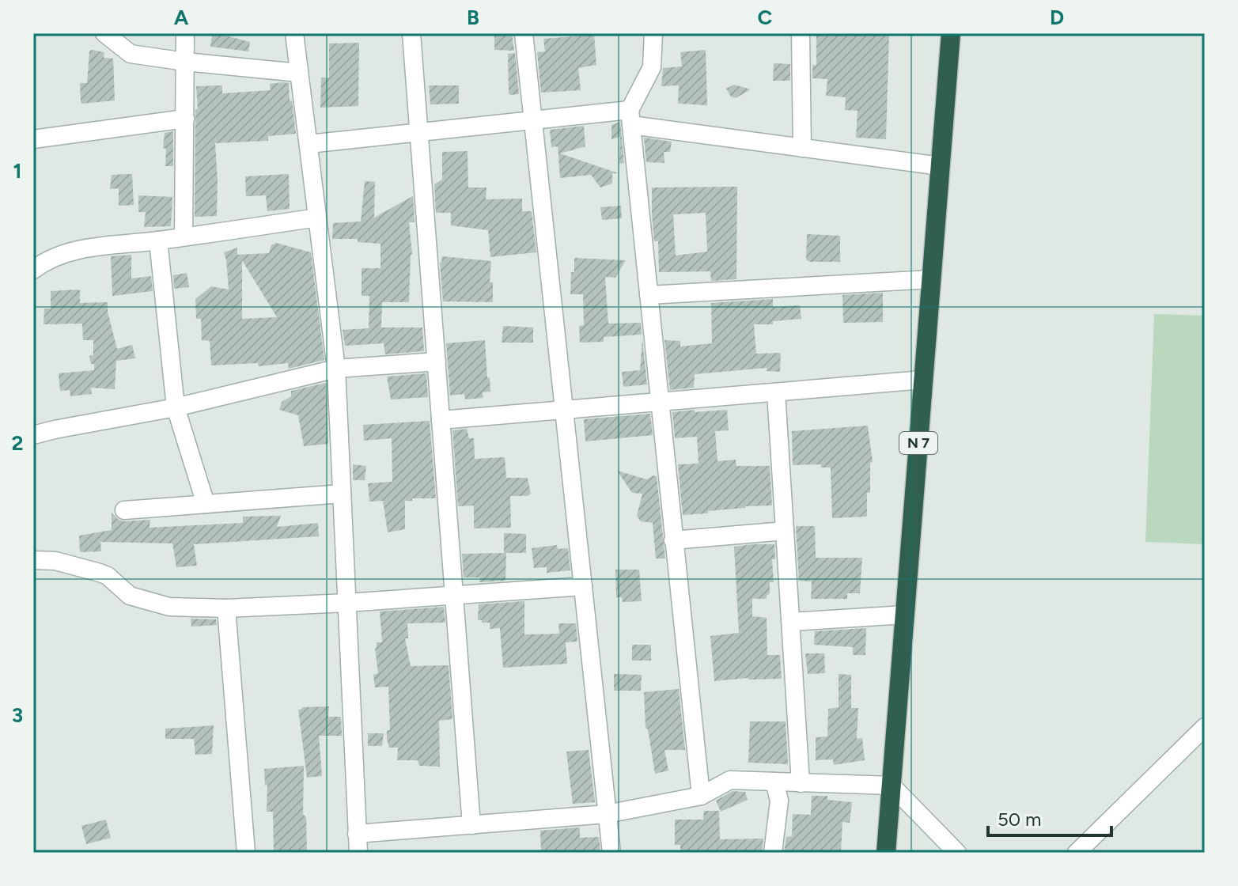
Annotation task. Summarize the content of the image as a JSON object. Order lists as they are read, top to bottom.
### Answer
{
  "streets": {
    "highway": ["N 7"]
  },
  "scale_bar": "50 m",
  "grid": {
    "columns": [
      "A",
      "B",
      "C",
      "D"
    ],
    "rows": ["1", "2", "3"]
  }
}
